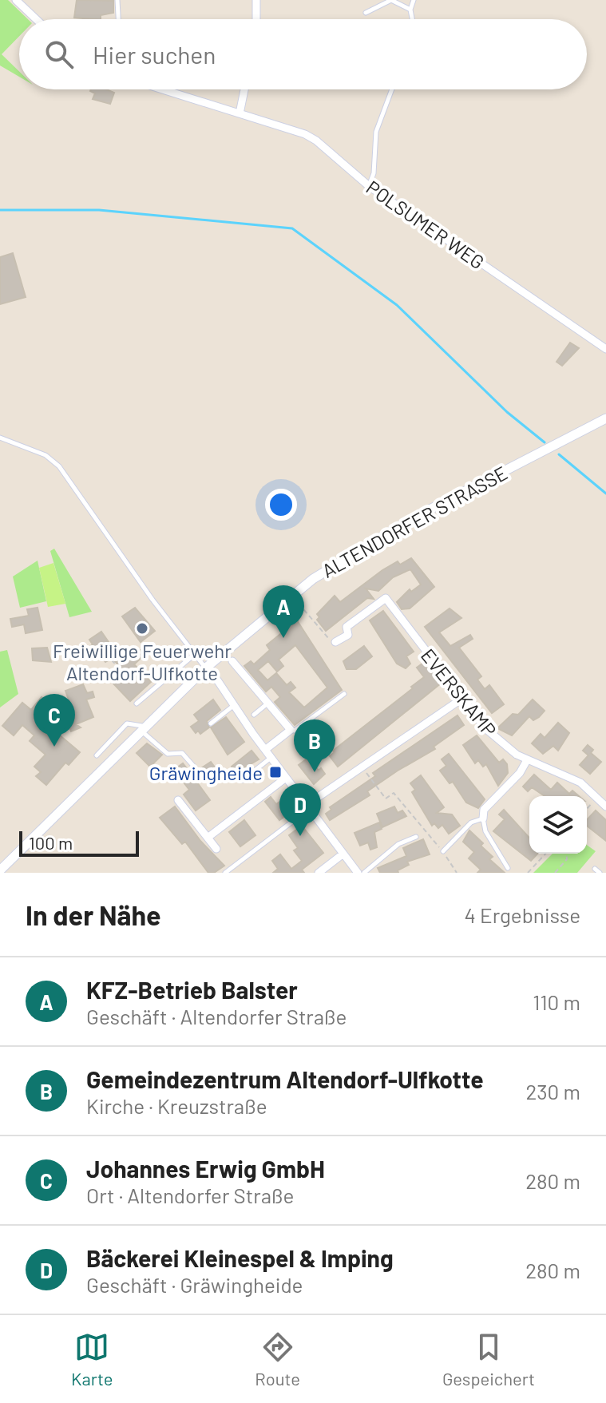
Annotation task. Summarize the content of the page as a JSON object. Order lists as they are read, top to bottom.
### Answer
{
  "streets": {
    "street": ["POLSUMER WEG", "ALTENDORFER STRASSE", "EVERSKAMP"]
  },
  "places": {
    "other": ["Freiwillige Feuerwehr Altendorf-Ulfkotte"],
    "transit": ["Gräwingheide"]
  },
  "scale_bar": "100 m",
  "page": {
    "search": "Hier suchen",
    "pins": [
      "A",
      "C",
      "B",
      "D"
    ],
    "scale": "100 m",
    "heading": ["In der Nähe", "4 Ergebnisse"],
    "list": [
      {
        "mark": "A",
        "name": "KFZ-Betrieb Balster",
        "note": "Geschäft · Altendorfer Straße",
        "value": "110 m"
      },
      {
        "mark": "B",
        "name": "Gemeindezentrum Altendorf-Ulfkotte",
        "note": "Kirche · Kreuzstraße",
        "value": "230 m"
      },
      {
        "mark": "C",
        "name": "Johannes Erwig GmbH",
        "note": "Ort · Altendorfer Straße",
        "value": "280 m"
      },
      {
        "mark": "D",
        "name": "Bäckerei Kleinespel & Imping",
        "note": "Geschäft · Gräwingheide",
        "value": "280 m"
      }
    ],
    "nav": ["Karte", "Route", "Gespeichert"]
  }
}
